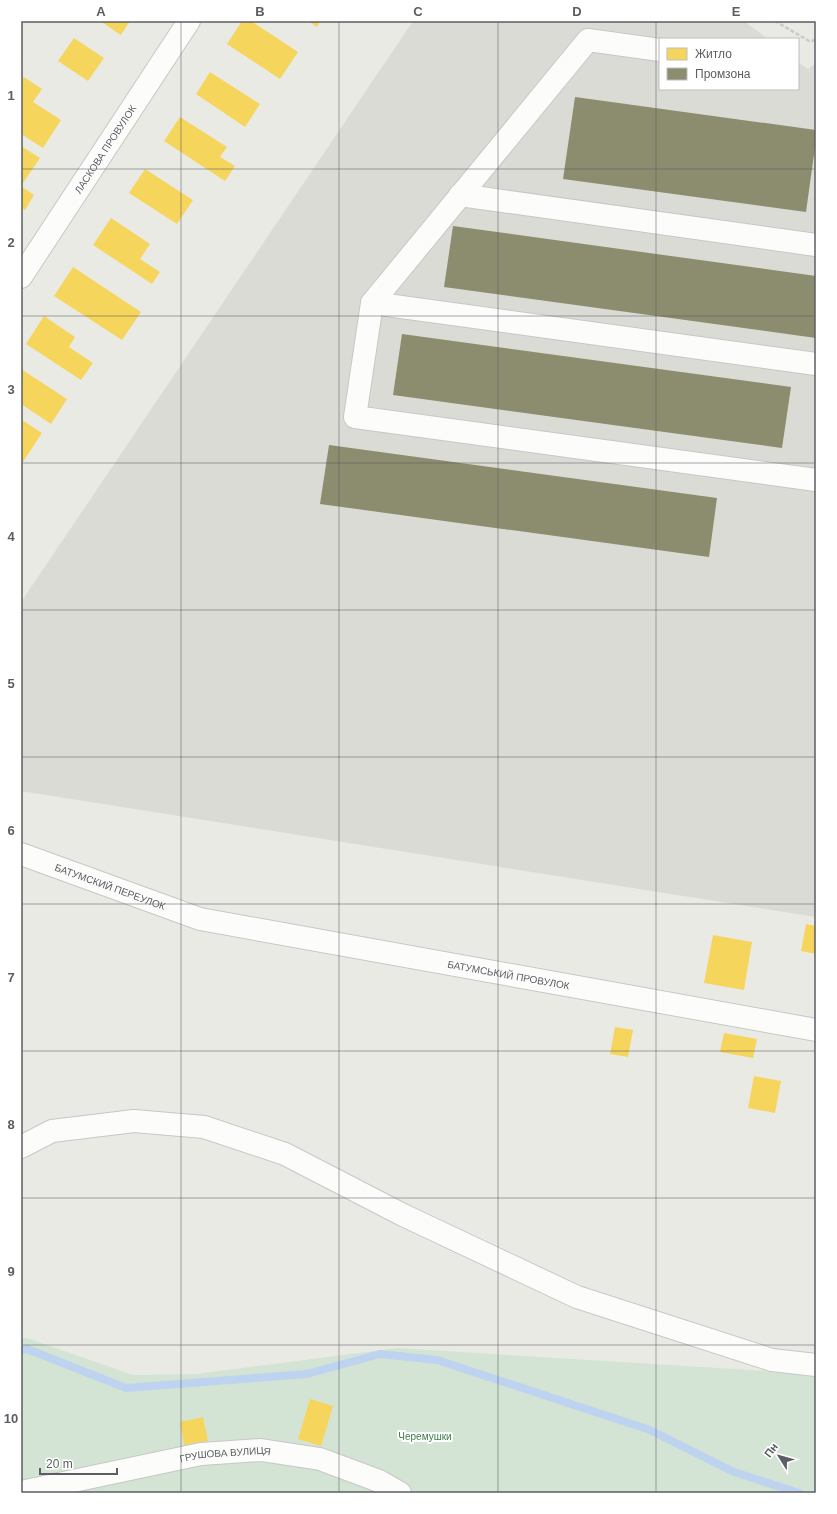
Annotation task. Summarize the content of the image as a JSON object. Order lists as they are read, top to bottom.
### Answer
{
  "streets": {
    "street": [
      "ЛАСКОВА ПРОВУЛОК",
      "БАТУМСКИЙ ПЕРЕУЛОК",
      "БАТУМСЬКИЙ ПРОВУЛОК",
      "ГРУШОВА ВУЛИЦЯ"
    ]
  },
  "crossings": [
    ["БАТУМСКИЙ ПЕРЕУЛОК", "БАТУМСЬКИЙ ПРОВУЛОК"]
  ],
  "parks": ["Черемушки"],
  "legend": ["Житло", "Промзона"],
  "scale_bar": "20 m",
  "north": "top left",
  "grid": {
    "columns": [
      "A",
      "B",
      "C",
      "D",
      "E"
    ],
    "rows": [
      "1",
      "2",
      "3",
      "4",
      "5",
      "6",
      "7",
      "8",
      "9",
      "10"
    ]
  }
}
